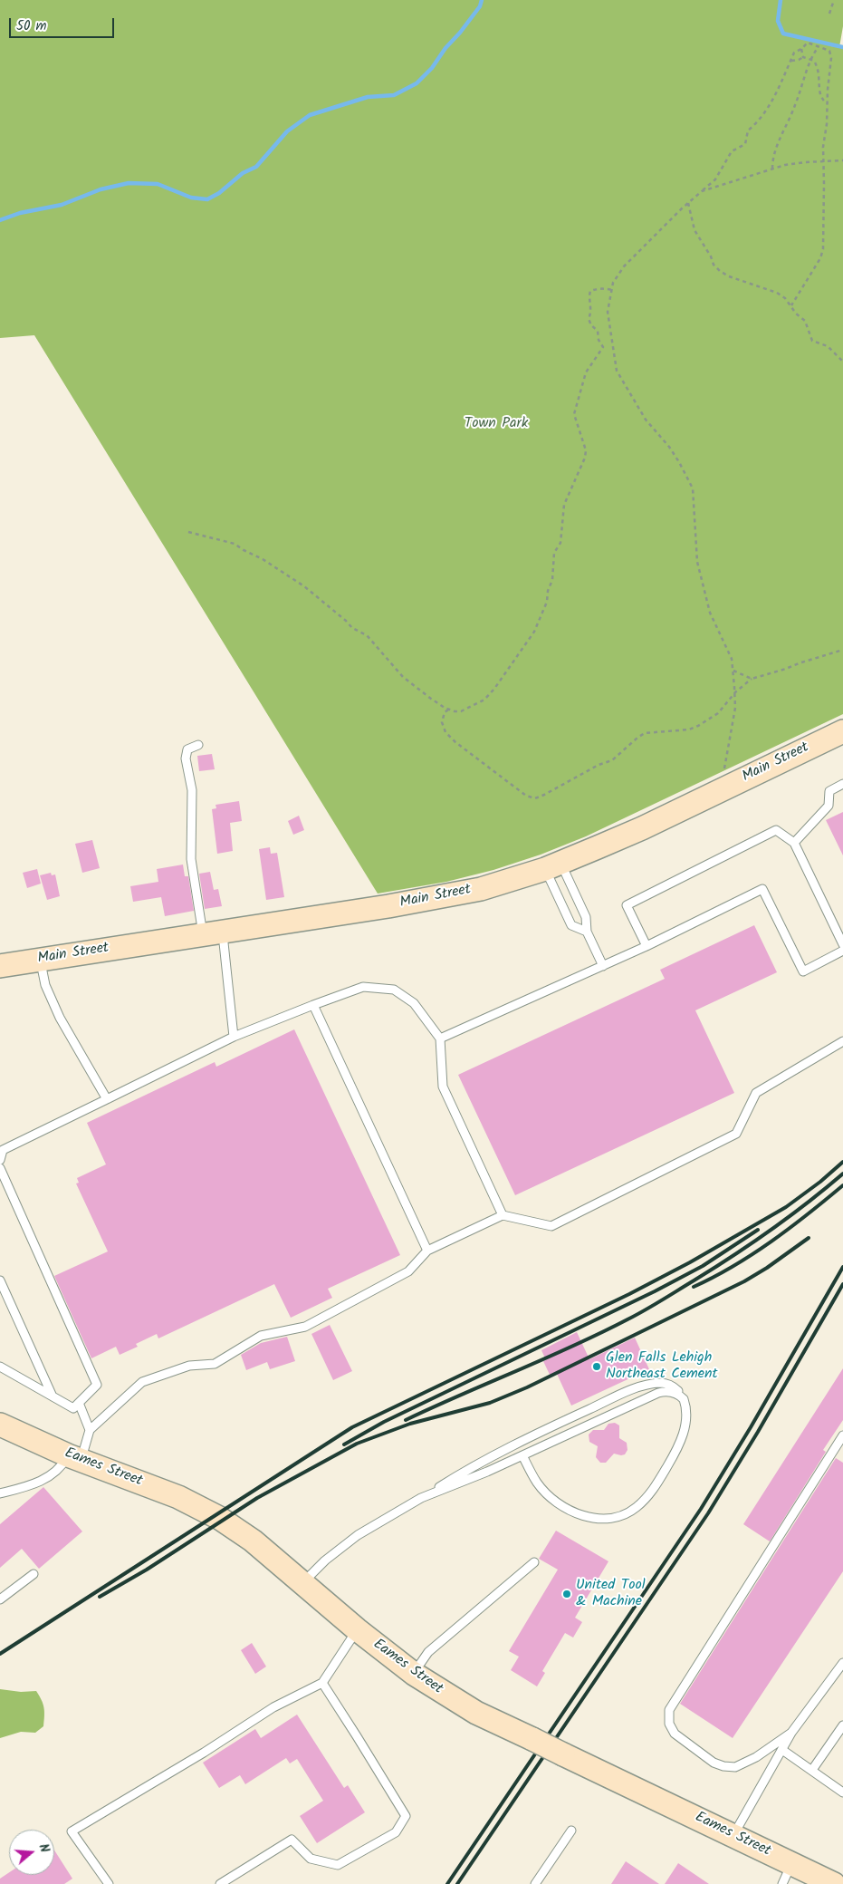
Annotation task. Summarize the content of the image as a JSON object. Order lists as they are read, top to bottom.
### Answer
{
  "streets": {
    "main road": ["Main Street", "Eames Street"]
  },
  "parks": ["Town Park"],
  "places": ["Glen Falls Lehigh Northeast Cement", "United Tool & Machine"],
  "scale_bar": "50 m",
  "north": "right"
}
